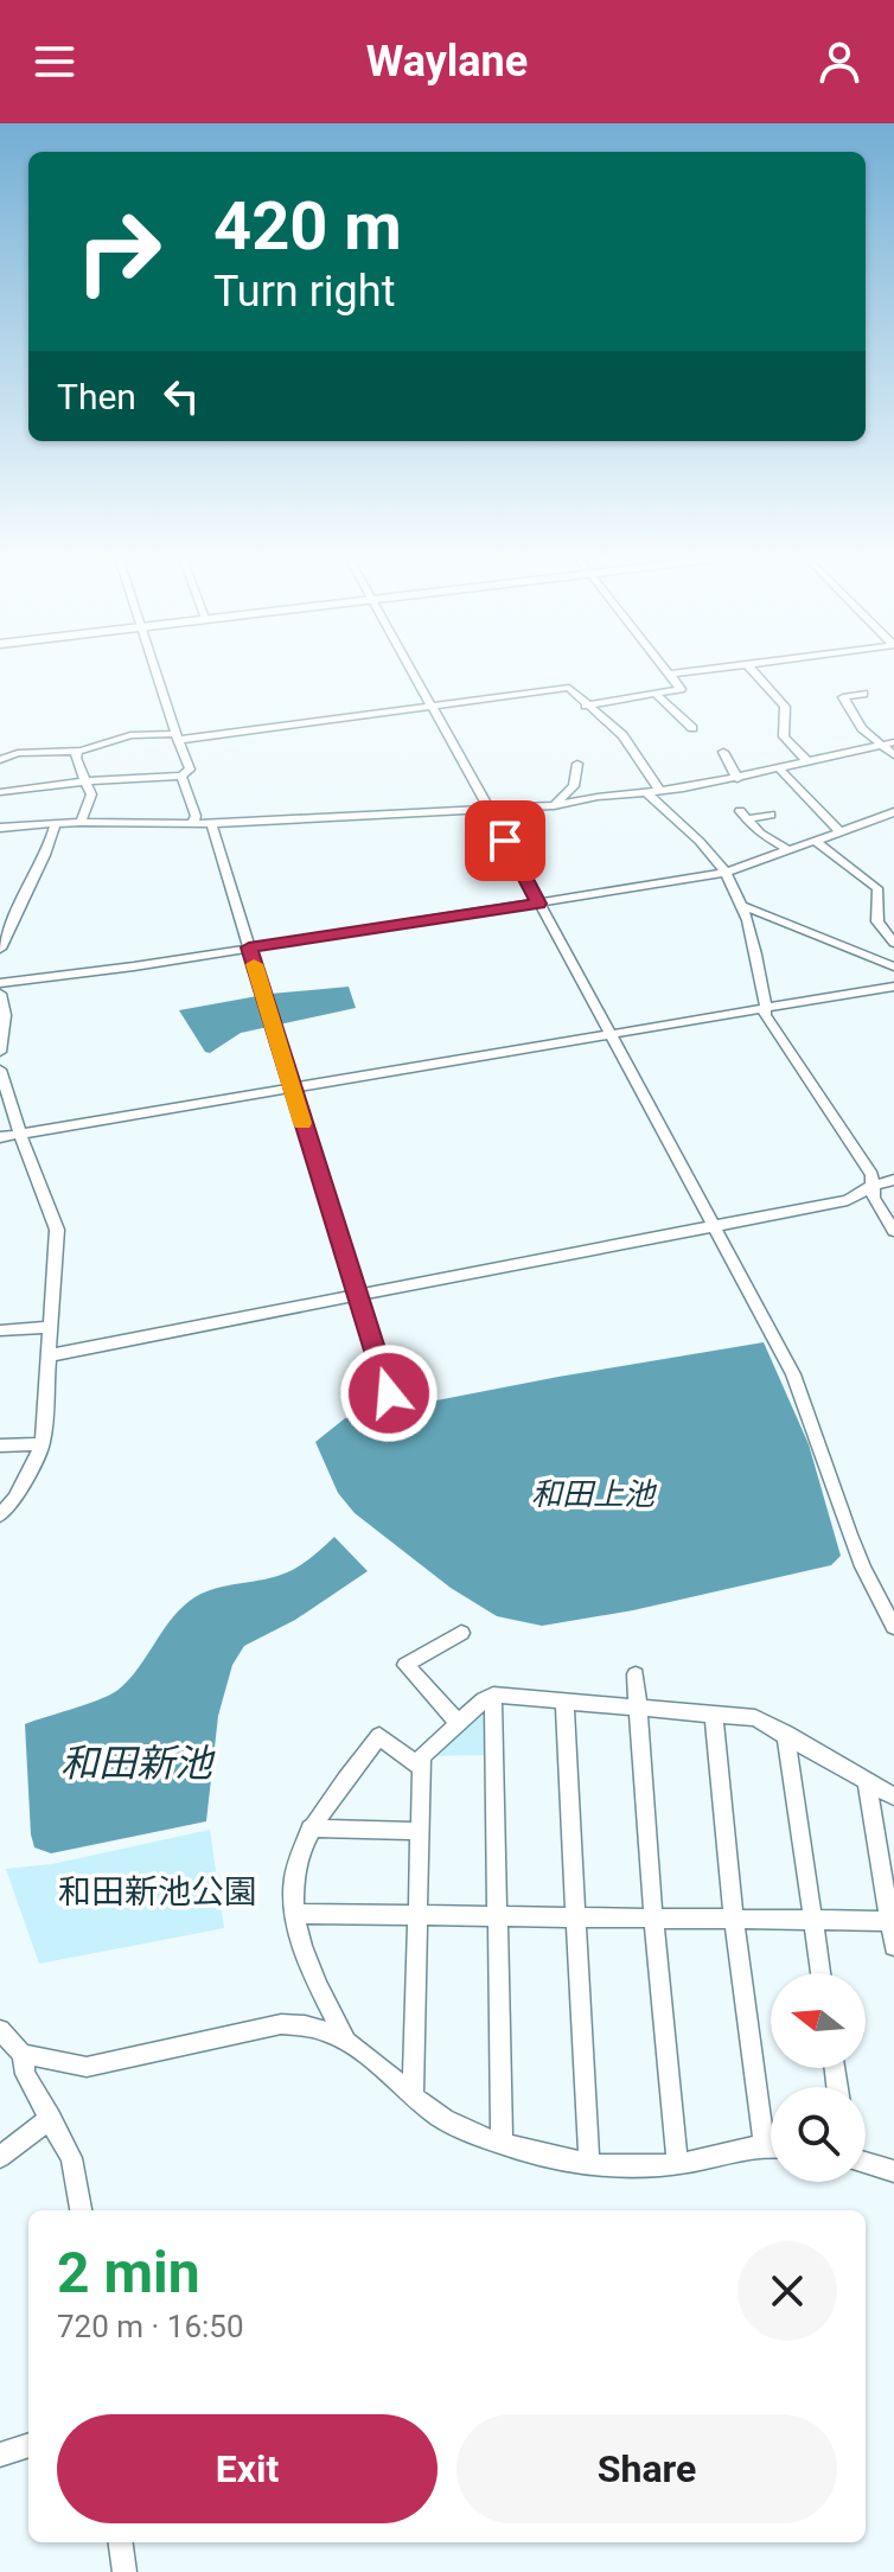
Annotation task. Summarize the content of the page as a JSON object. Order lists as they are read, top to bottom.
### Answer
{
  "water": ["和田上池", "和田新池"],
  "parks": ["和田新池公園"],
  "north": "left",
  "page": {
    "header": "Waylane",
    "turn": ["420 m", "Turn right"],
    "then": "Then",
    "heading": ["2 min", "720 m · 16:50"],
    "buttons": ["Exit", "Share"]
  }
}
